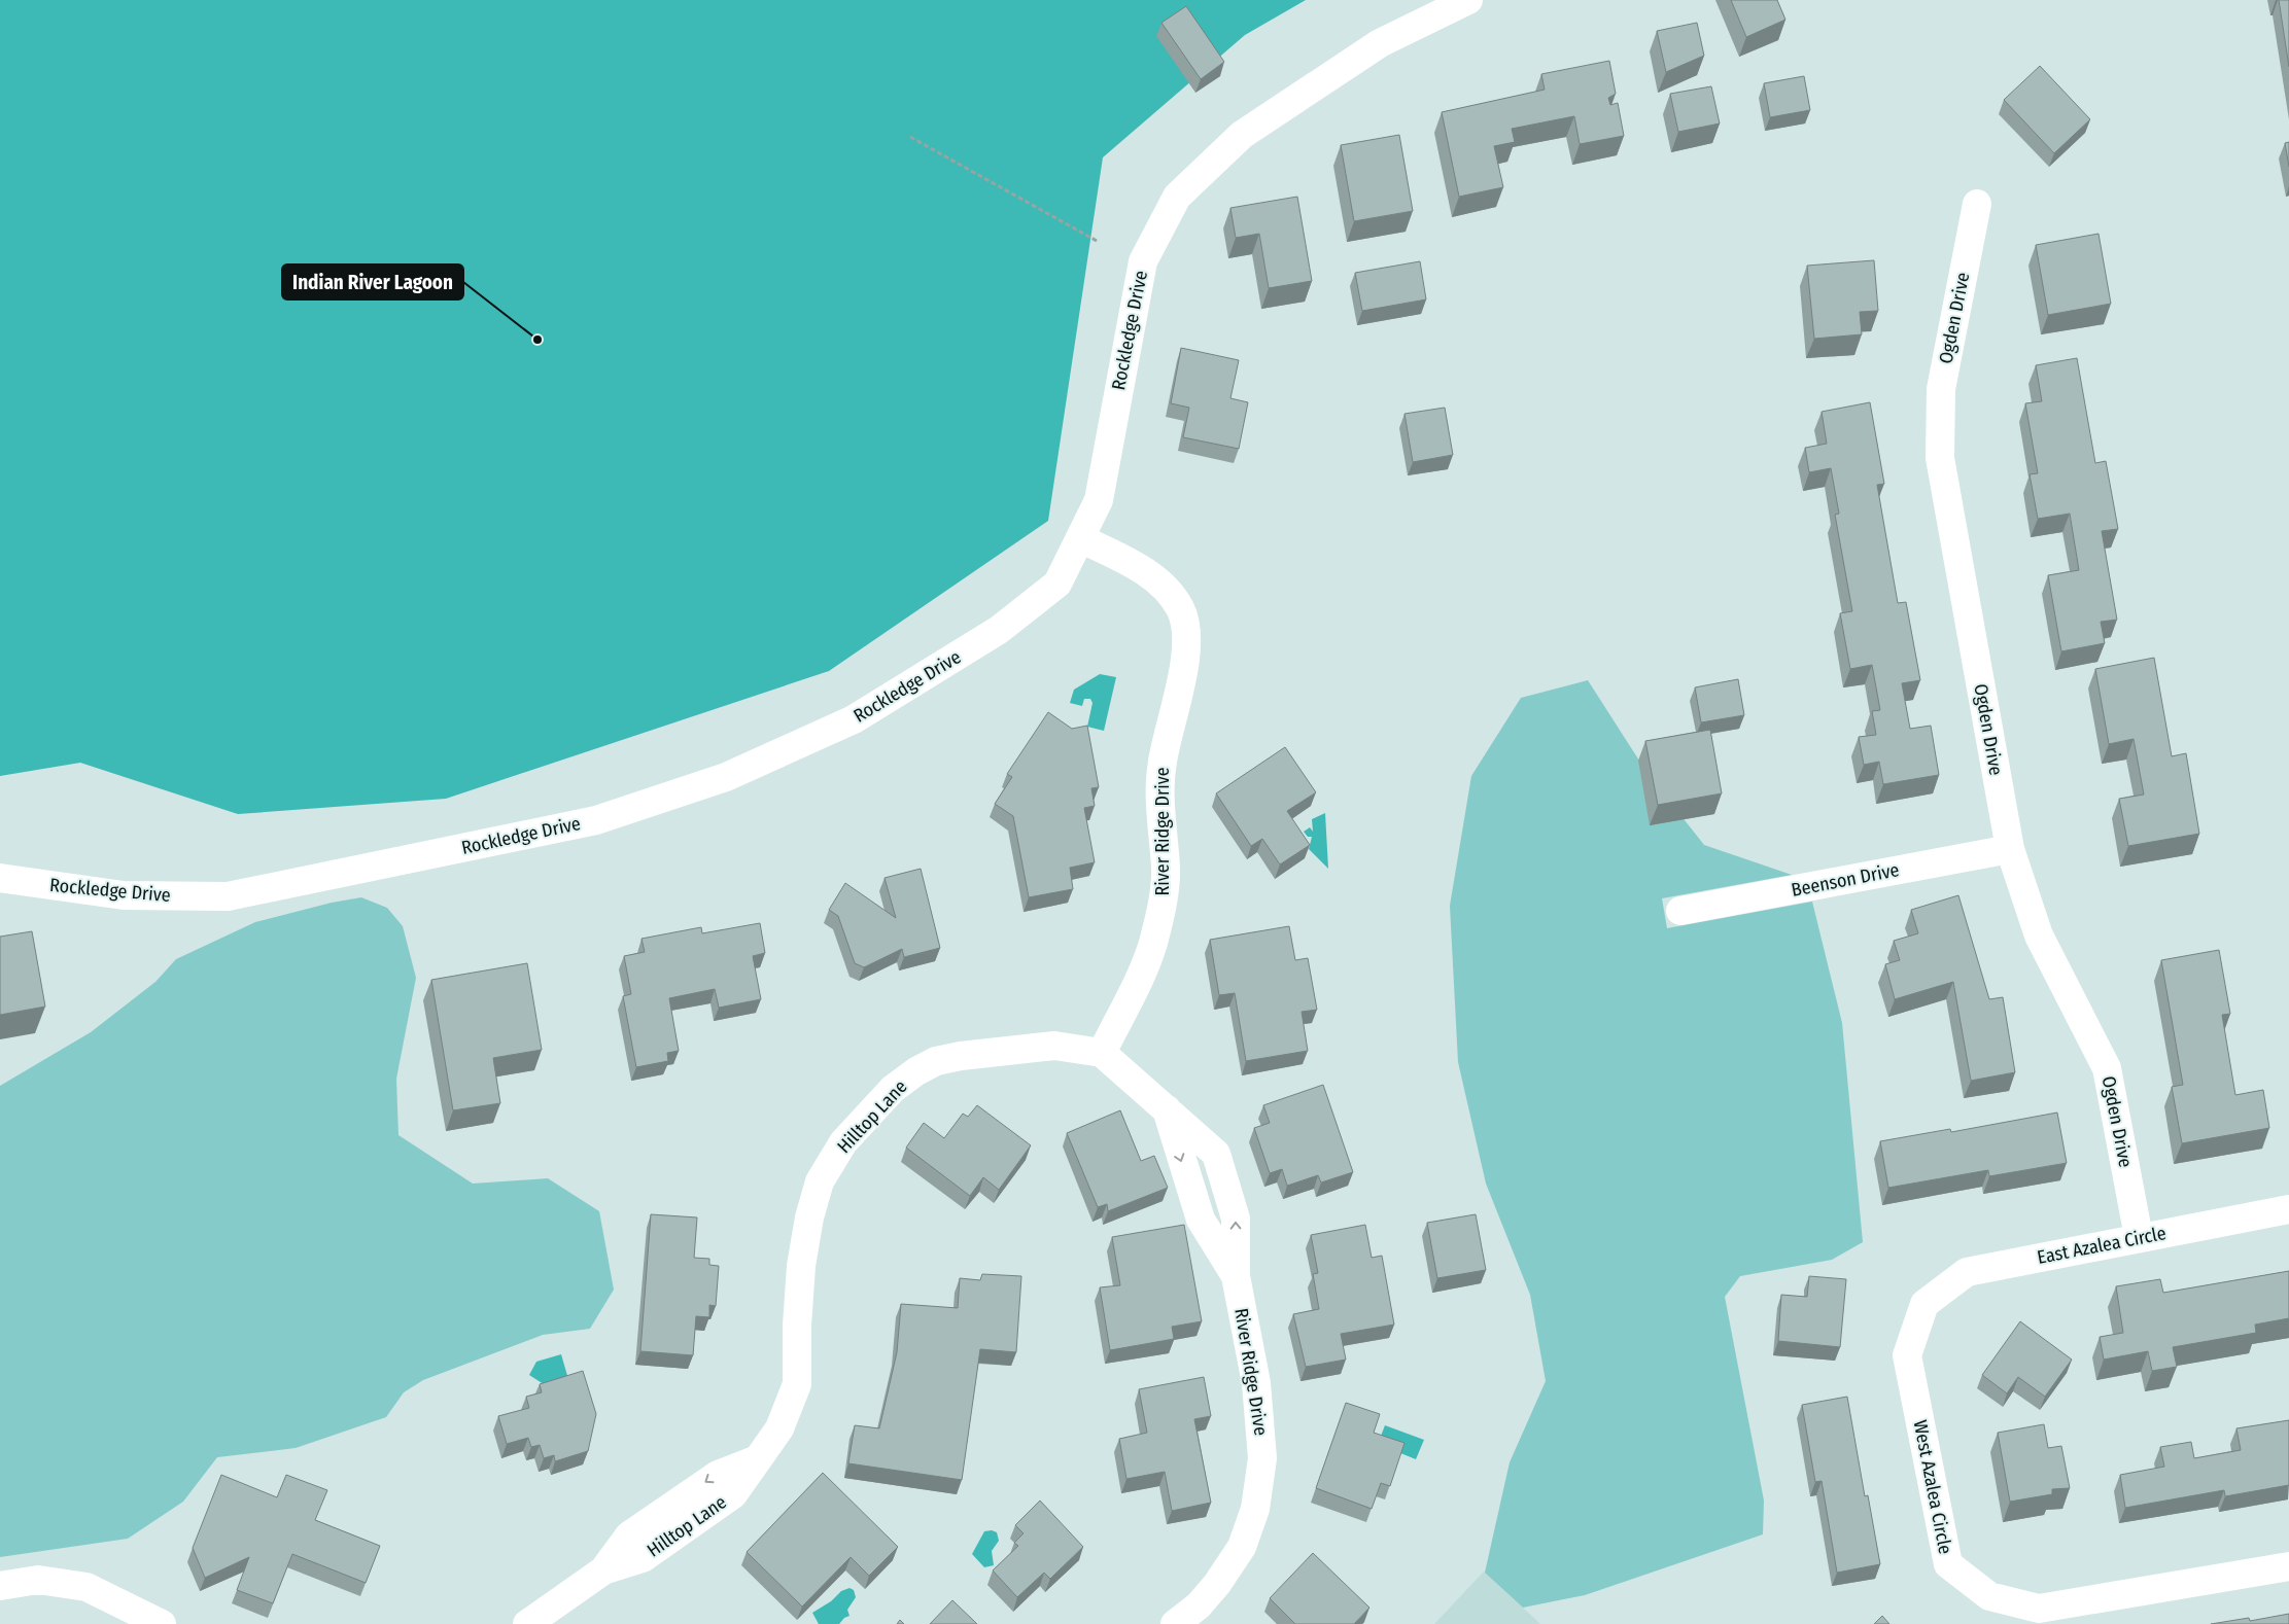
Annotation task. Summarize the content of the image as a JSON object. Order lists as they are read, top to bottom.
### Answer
{
  "streets": {
    "street": [
      "Ogden Drive",
      "Rockledge Drive",
      "River Ridge Drive",
      "Beenson Drive",
      "Hilltop Lane",
      "East Azalea Circle",
      "West Azalea Circle"
    ]
  },
  "crossings": [
    ["Ogden Drive", "Beenson Drive"],
    ["Ogden Drive", "East Azalea Circle"],
    ["Rockledge Drive", "River Ridge Drive"],
    ["River Ridge Drive", "Hilltop Lane"],
    ["East Azalea Circle", "West Azalea Circle"]
  ],
  "places": ["Indian River Lagoon"]
}
